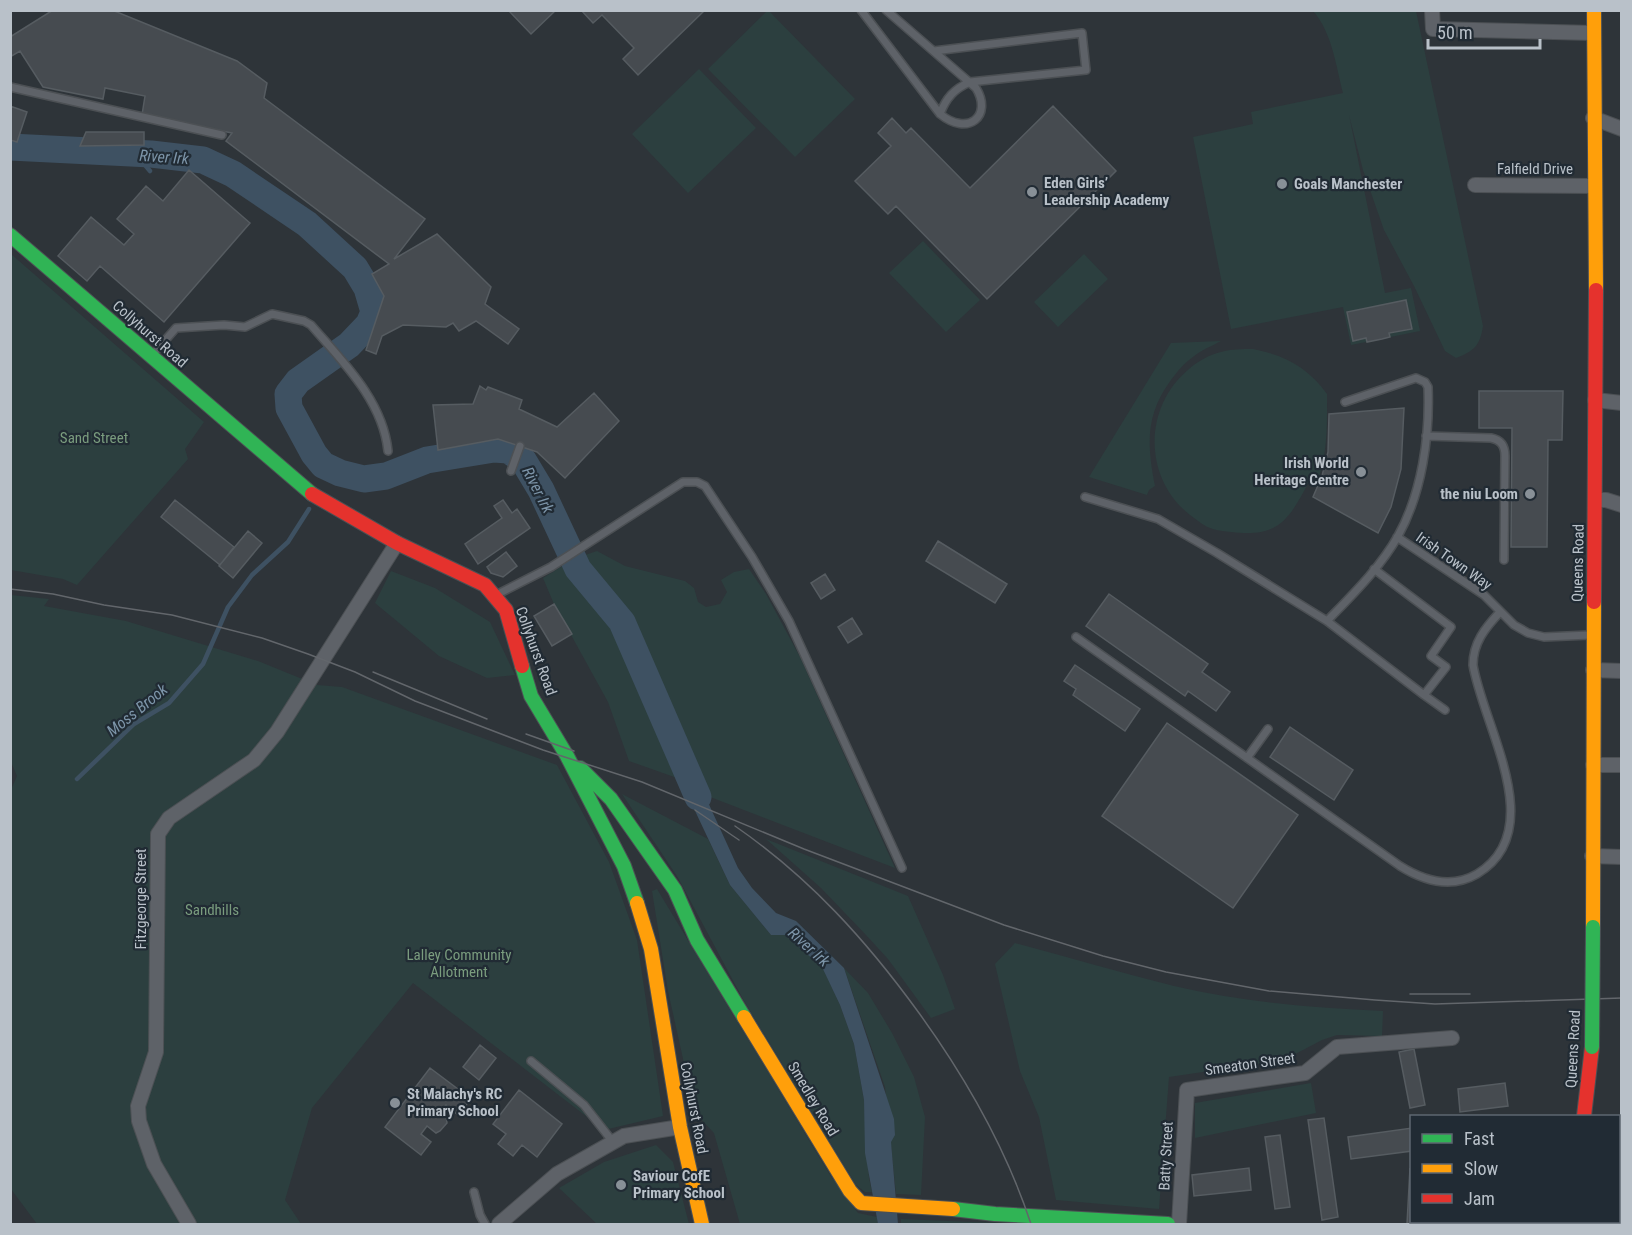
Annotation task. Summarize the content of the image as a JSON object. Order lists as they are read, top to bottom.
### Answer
{
  "streets": {
    "main road": ["Collyhurst Road", "Queens Road", "Smedley Road"],
    "street": [
      "Falfield Drive",
      "Fitzgeorge Street",
      "Smeaton Street",
      "Batty Street"
    ],
    "lane": ["Irish Town Way"]
  },
  "crossings": [
    ["Falfield Drive", "Queens Road"],
    ["Collyhurst Road", "Fitzgeorge Street"],
    ["Collyhurst Road", "Smedley Road"],
    ["Irish Town Way", "Queens Road"],
    ["Smeaton Street", "Batty Street"]
  ],
  "water": ["River Irk", "Moss Brook"],
  "parks": ["Sand Street", "Sandhills", "Lalley Community Allotment"],
  "places": [
    "Goals Manchester",
    "Eden Girls’ Leadership Academy",
    "Irish World Heritage Centre",
    "the niu Loom",
    "St Malachy's RC Primary School",
    "Saviour CofE Primary School"
  ],
  "legend": ["Fast", "Slow", "Jam"],
  "scale_bar": "50 m"
}
